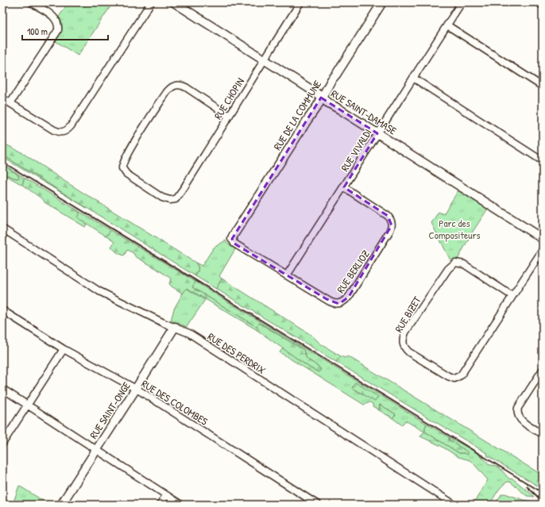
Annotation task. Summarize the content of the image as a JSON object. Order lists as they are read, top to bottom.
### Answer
{
  "streets": {
    "street": [
      "RUE CHOPIN",
      "RUE SAINT-DAMASE",
      "RUE DE LA COMMUNE",
      "RUE VIVALDI",
      "RUE BERLIOZ",
      "RUE BIZET",
      "RUE DES PERDRIX",
      "RUE DES COLOMBES",
      "RUE SAINT-ONGE"
    ]
  },
  "crossings": [
    ["RUE CHOPIN", "RUE SAINT-DAMASE"],
    ["RUE SAINT-DAMASE", "RUE DE LA COMMUNE"],
    ["RUE SAINT-DAMASE", "RUE VIVALDI"],
    ["RUE DE LA COMMUNE", "RUE BERLIOZ"],
    ["RUE VIVALDI", "RUE BERLIOZ"],
    ["RUE DES PERDRIX", "RUE SAINT-ONGE"],
    ["RUE DES COLOMBES", "RUE SAINT-ONGE"]
  ],
  "parks": ["Parc des Compositeurs"],
  "scale_bar": "100 m"
}
